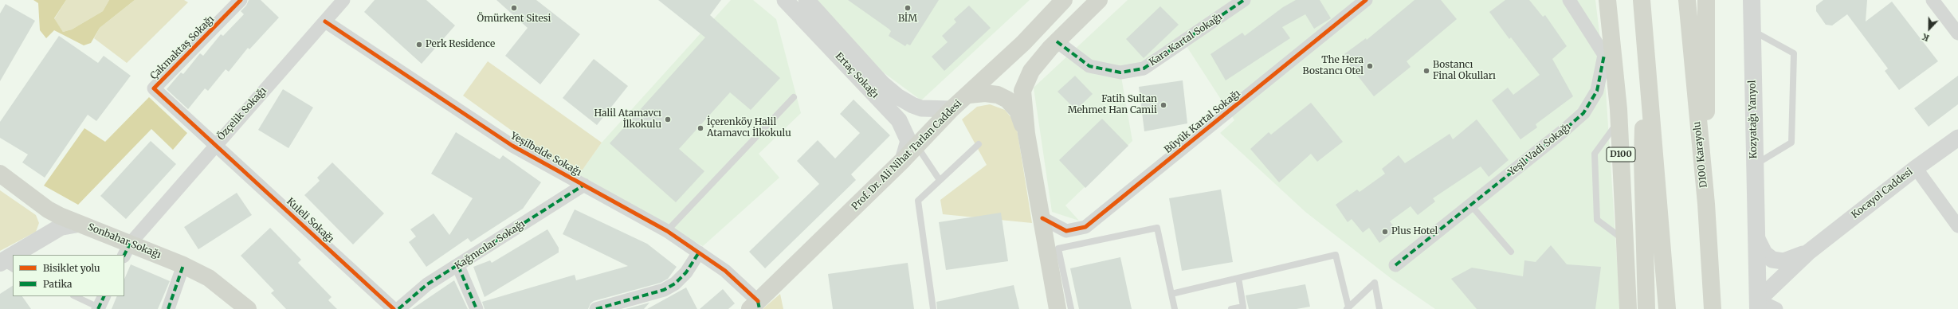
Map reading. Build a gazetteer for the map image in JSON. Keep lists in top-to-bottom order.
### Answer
{
  "streets": {
    "highway": ["D100", "D100 Karayolu"],
    "main road": ["Kozyatağı Yanyol", "Prof. Dr. Ali Nihat Tarlan Caddesi", "Sonbahar Sokağı"],
    "street": [
      "Kara Kartal Sokağı",
      "Çakmaktaş Sokağı",
      "Ertaç Sokağı",
      "Özçelik Sokağı",
      "Büyük Kartal Sokağı",
      "Yeşil Vadi Sokağı",
      "Yeşilbelde Sokağı",
      "Kocayol Caddesi",
      "Kuleli Sokağı",
      "Kağnıcılar Sokağı"
    ]
  },
  "crossings": [
    ["Çakmaktaş Sokağı", "Özçelik Sokağı"],
    ["Çakmaktaş Sokağı", "Kuleli Sokağı"],
    ["Ertaç Sokağı", "Prof. Dr. Ali Nihat Tarlan Caddesi"],
    ["Özçelik Sokağı", "Yeşilbelde Sokağı"],
    ["Özçelik Sokağı", "Kuleli Sokağı"],
    ["Özçelik Sokağı", "Sonbahar Sokağı"],
    ["Kozyatağı Yanyol", "Kocayol Caddesi"],
    ["Yeşil Vadi Sokağı", "D100"],
    ["Yeşilbelde Sokağı", "Prof. Dr. Ali Nihat Tarlan Caddesi"],
    ["Yeşilbelde Sokağı", "Kağnıcılar Sokağı"]
  ],
  "places": [
    "Ömürkent Sitesi",
    "BİM",
    "Perk Residence",
    "The Hera Bostancı Otel",
    "Bostancı Final Okulları",
    "Fatih Sultan Mehmet Han Camii",
    "Halil Atamavcı İlkokulu",
    "İçerenköy Halil Atamavcı İlkokulu",
    "Plus Hotel"
  ],
  "legend": ["Bisiklet yolu", "Patika"],
  "north": "bottom"
}
